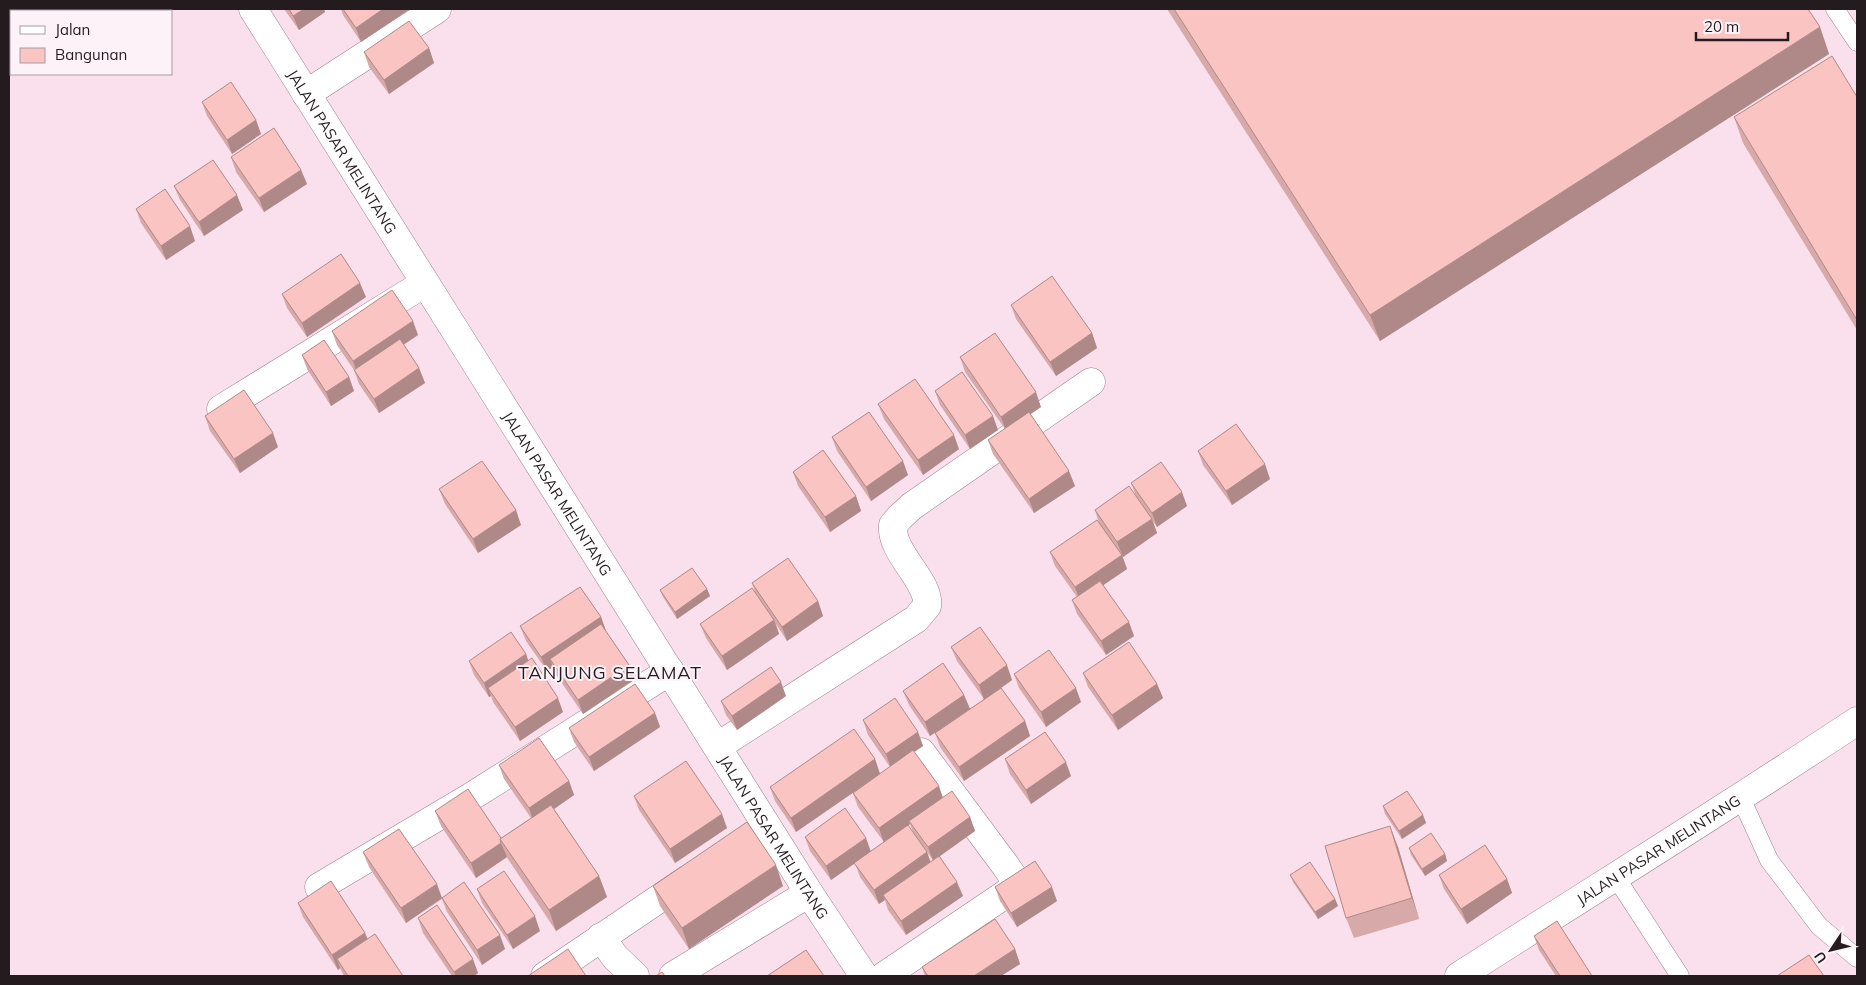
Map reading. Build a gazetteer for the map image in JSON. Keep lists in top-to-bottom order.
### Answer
{
  "streets": {
    "street": ["JALAN PASAR MELINTANG"]
  },
  "districts": ["TANJUNG SELAMAT"],
  "legend": ["Jalan", "Bangunan"],
  "scale_bar": "20 m",
  "north": "bottom left"
}
